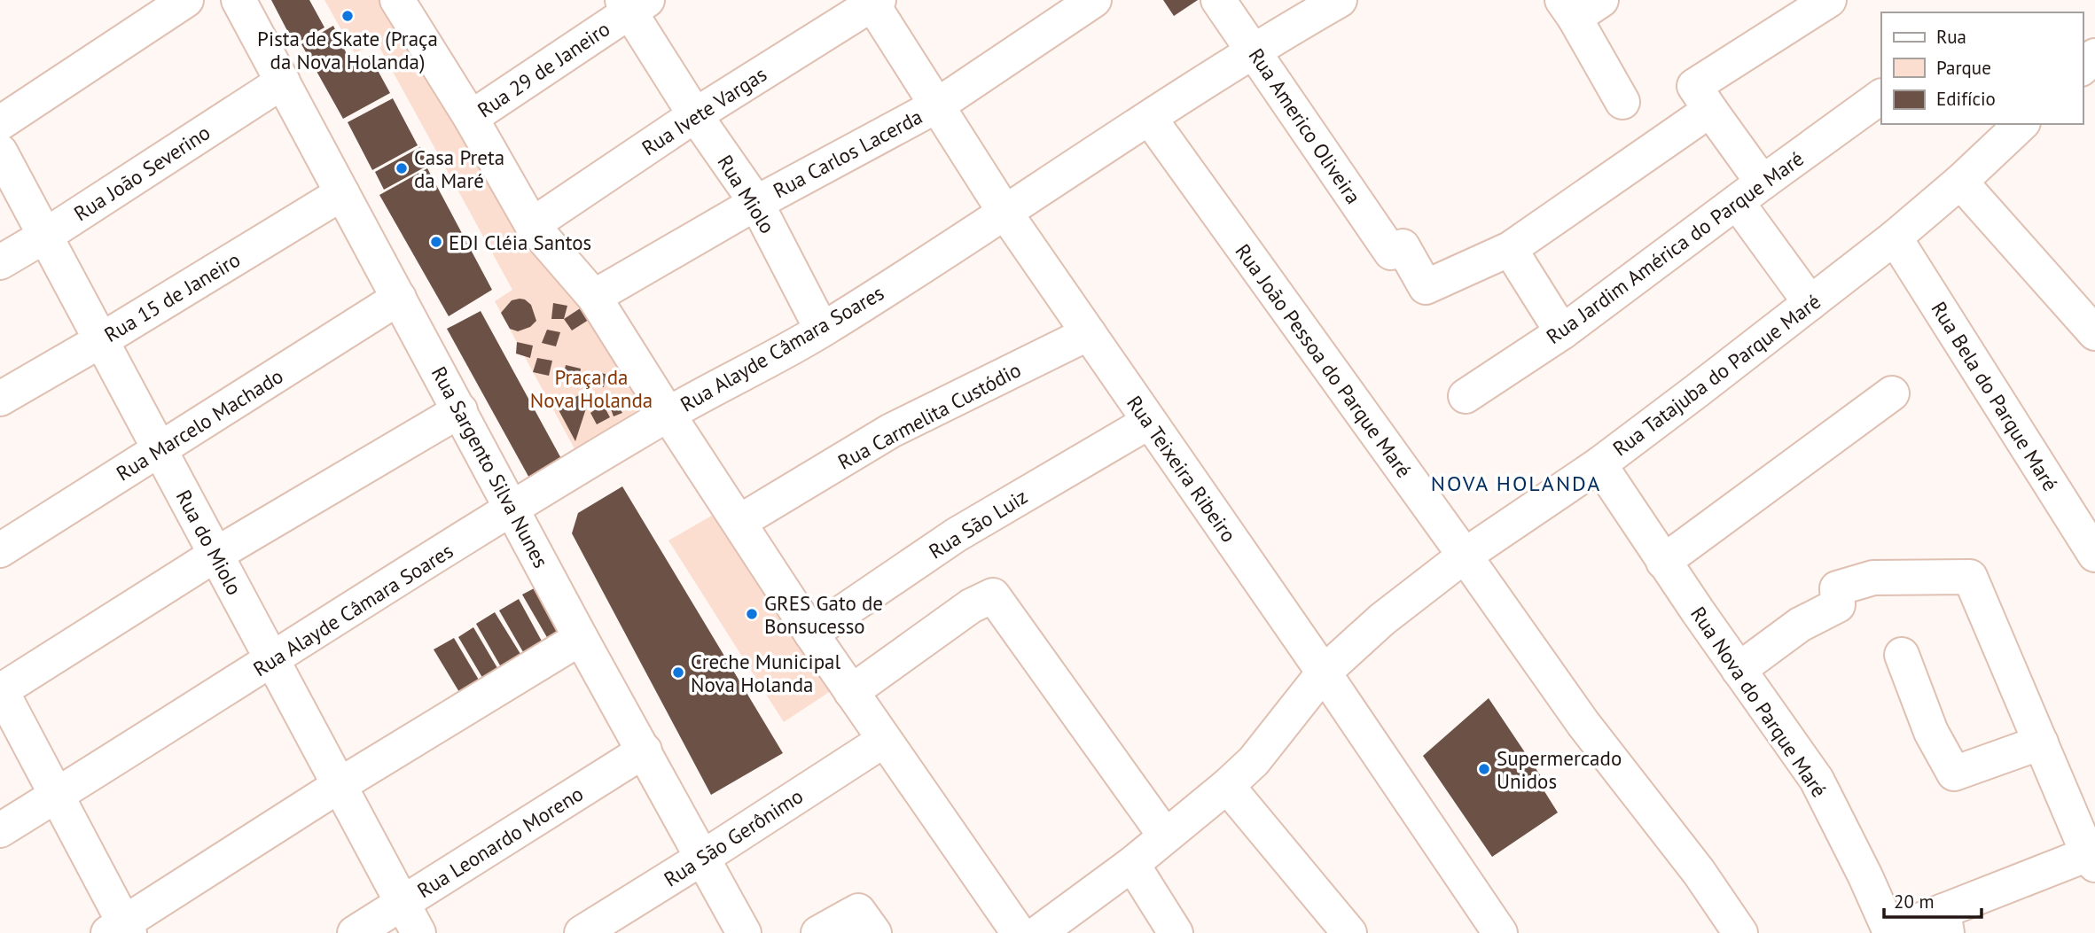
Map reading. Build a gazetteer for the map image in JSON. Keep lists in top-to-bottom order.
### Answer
{
  "streets": {
    "street": [
      "Rua 29 de Janeiro",
      "Rua Ivete Vargas",
      "Rua Americo Oliveira",
      "Rua Carlos Lacerda",
      "Rua João Severino",
      "Rua Miolo",
      "Rua Jardim América do Parque Maré",
      "Rua 15 de Janeiro",
      "Rua Alayde Câmara Soares",
      "Rua João Pessoa do Parque Maré",
      "Rua Tatajuba do Parque Maré",
      "Rua Bela do Parque Maré",
      "Rua Carmelita Custódio",
      "Rua Marcelo Machado",
      "Rua Sargento Silva Nunes",
      "Rua Teixeira Ribeiro",
      "Rua São Luiz",
      "Rua do Miolo",
      "Rua Nova do Parque Maré",
      "Rua São Gerônimo",
      "Rua Leonardo Moreno"
    ]
  },
  "crossings": [
    ["Rua 29 de Janeiro", "Rua Miolo"],
    ["Rua Ivete Vargas", "Rua Miolo"],
    ["Rua Ivete Vargas", "Rua Teixeira Ribeiro"],
    ["Rua Americo Oliveira", "Rua Alayde Câmara Soares"],
    ["Rua Carlos Lacerda", "Rua Miolo"],
    ["Rua Carlos Lacerda", "Rua Teixeira Ribeiro"],
    ["Rua João Severino", "Rua Sargento Silva Nunes"],
    ["Rua João Severino", "Rua do Miolo"],
    ["Rua Miolo", "Rua Alayde Câmara Soares"],
    ["Rua 15 de Janeiro", "Rua Sargento Silva Nunes"],
    ["Rua 15 de Janeiro", "Rua do Miolo"],
    ["Rua Alayde Câmara Soares", "Rua João Pessoa do Parque Maré"],
    ["Rua Alayde Câmara Soares", "Rua Sargento Silva Nunes"],
    ["Rua Alayde Câmara Soares", "Rua Teixeira Ribeiro"],
    ["Rua Alayde Câmara Soares", "Rua do Miolo"],
    ["Rua João Pessoa do Parque Maré", "Rua Tatajuba do Parque Maré"],
    ["Rua Tatajuba do Parque Maré", "Rua Bela do Parque Maré"],
    ["Rua Tatajuba do Parque Maré", "Rua Teixeira Ribeiro"],
    ["Rua Tatajuba do Parque Maré", "Rua Nova do Parque Maré"],
    ["Rua Carmelita Custódio", "Rua Teixeira Ribeiro"],
    ["Rua Marcelo Machado", "Rua Sargento Silva Nunes"],
    ["Rua Marcelo Machado", "Rua do Miolo"],
    ["Rua Sargento Silva Nunes", "Rua São Gerônimo"],
    ["Rua Sargento Silva Nunes", "Rua Leonardo Moreno"],
    ["Rua Teixeira Ribeiro", "Rua São Luiz"],
    ["Rua do Miolo", "Rua Leonardo Moreno"]
  ],
  "districts": ["NOVA HOLANDA"],
  "parks": ["Praça da Nova Holanda"],
  "places": [
    "Pista de Skate (Praça da Nova Holanda)",
    "Casa Preta da Maré",
    "EDI Cléia Santos",
    "GRES Gato de Bonsucesso",
    "Creche Municipal Nova Holanda",
    "Supermercado Unidos"
  ],
  "legend": ["Rua", "Parque", "Edifício"],
  "scale_bar": "20 m"
}
